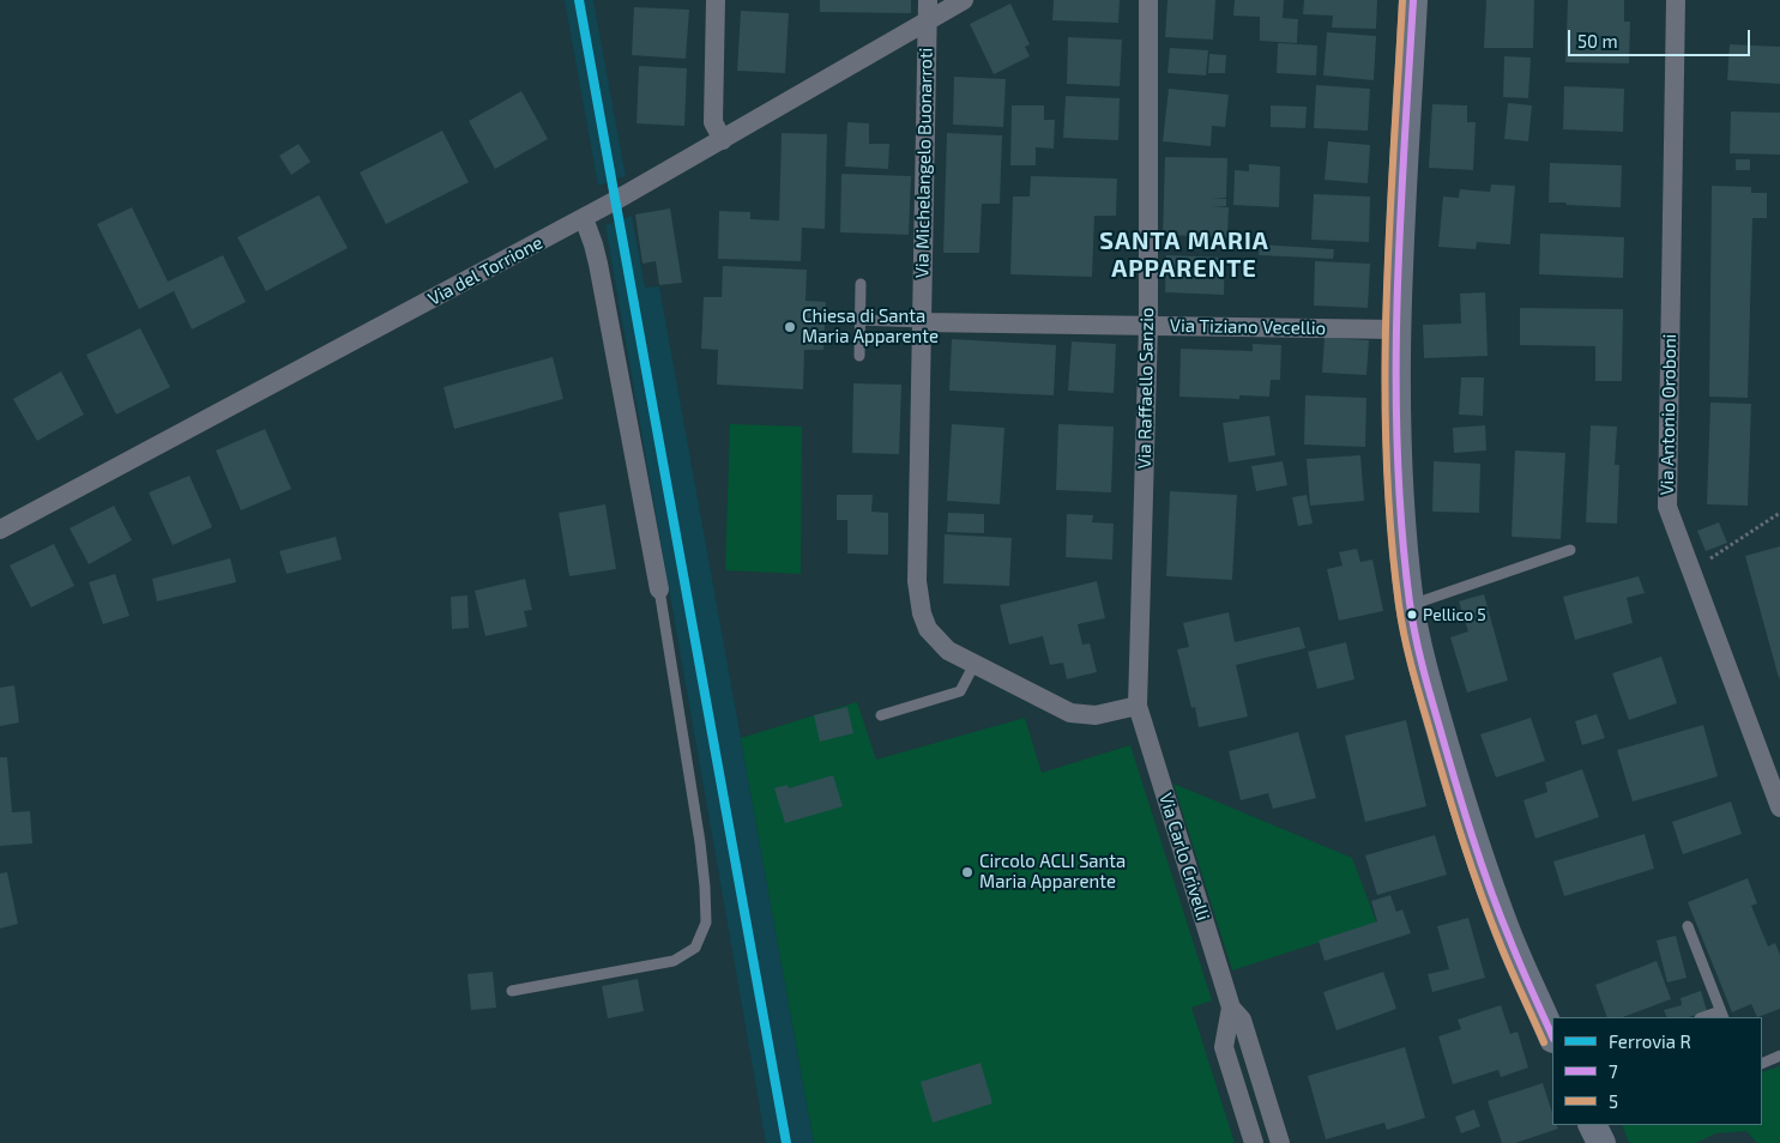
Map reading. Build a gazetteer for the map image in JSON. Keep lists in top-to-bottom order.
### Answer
{
  "streets": {
    "street": [
      "Via Michelangelo Buonarroti",
      "Via del Torrione",
      "Via Tiziano Vecellio",
      "Via Raffaello Sanzio",
      "Via Antonio Oroboni",
      "Via Carlo Crivelli"
    ]
  },
  "crossings": [
    ["Via Michelangelo Buonarroti", "Via del Torrione"],
    ["Via Michelangelo Buonarroti", "Via Tiziano Vecellio"],
    ["Via Michelangelo Buonarroti", "Via Raffaello Sanzio"],
    ["Via Michelangelo Buonarroti", "Via Carlo Crivelli"],
    ["Via Tiziano Vecellio", "Via Raffaello Sanzio"],
    ["Via Raffaello Sanzio", "Via Carlo Crivelli"]
  ],
  "districts": ["SANTA MARIA APPARENTE"],
  "places": ["Chiesa di Santa Maria Apparente", "Pellico 5", "Circolo ACLI Santa Maria Apparente"],
  "lines": ["rail line R", "transit line 7", "transit line 5"],
  "legend": ["Ferrovia R", "7", "5"],
  "scale_bar": "50 m"
}
